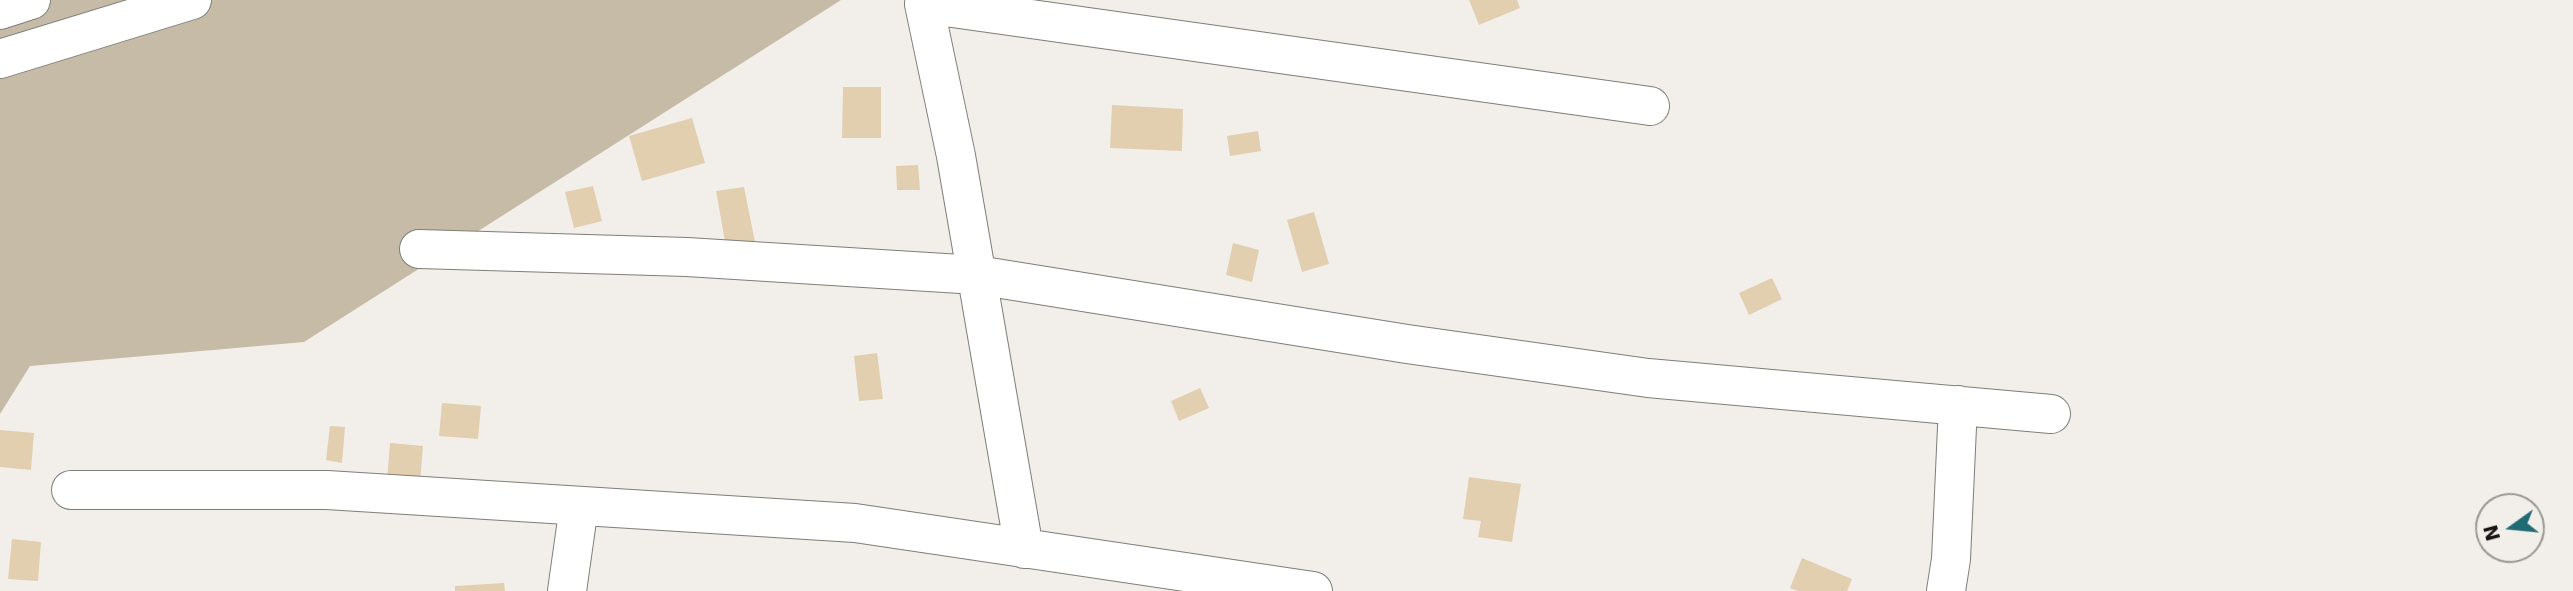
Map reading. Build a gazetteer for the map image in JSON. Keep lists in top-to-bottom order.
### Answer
{
  "north": "left"
}
